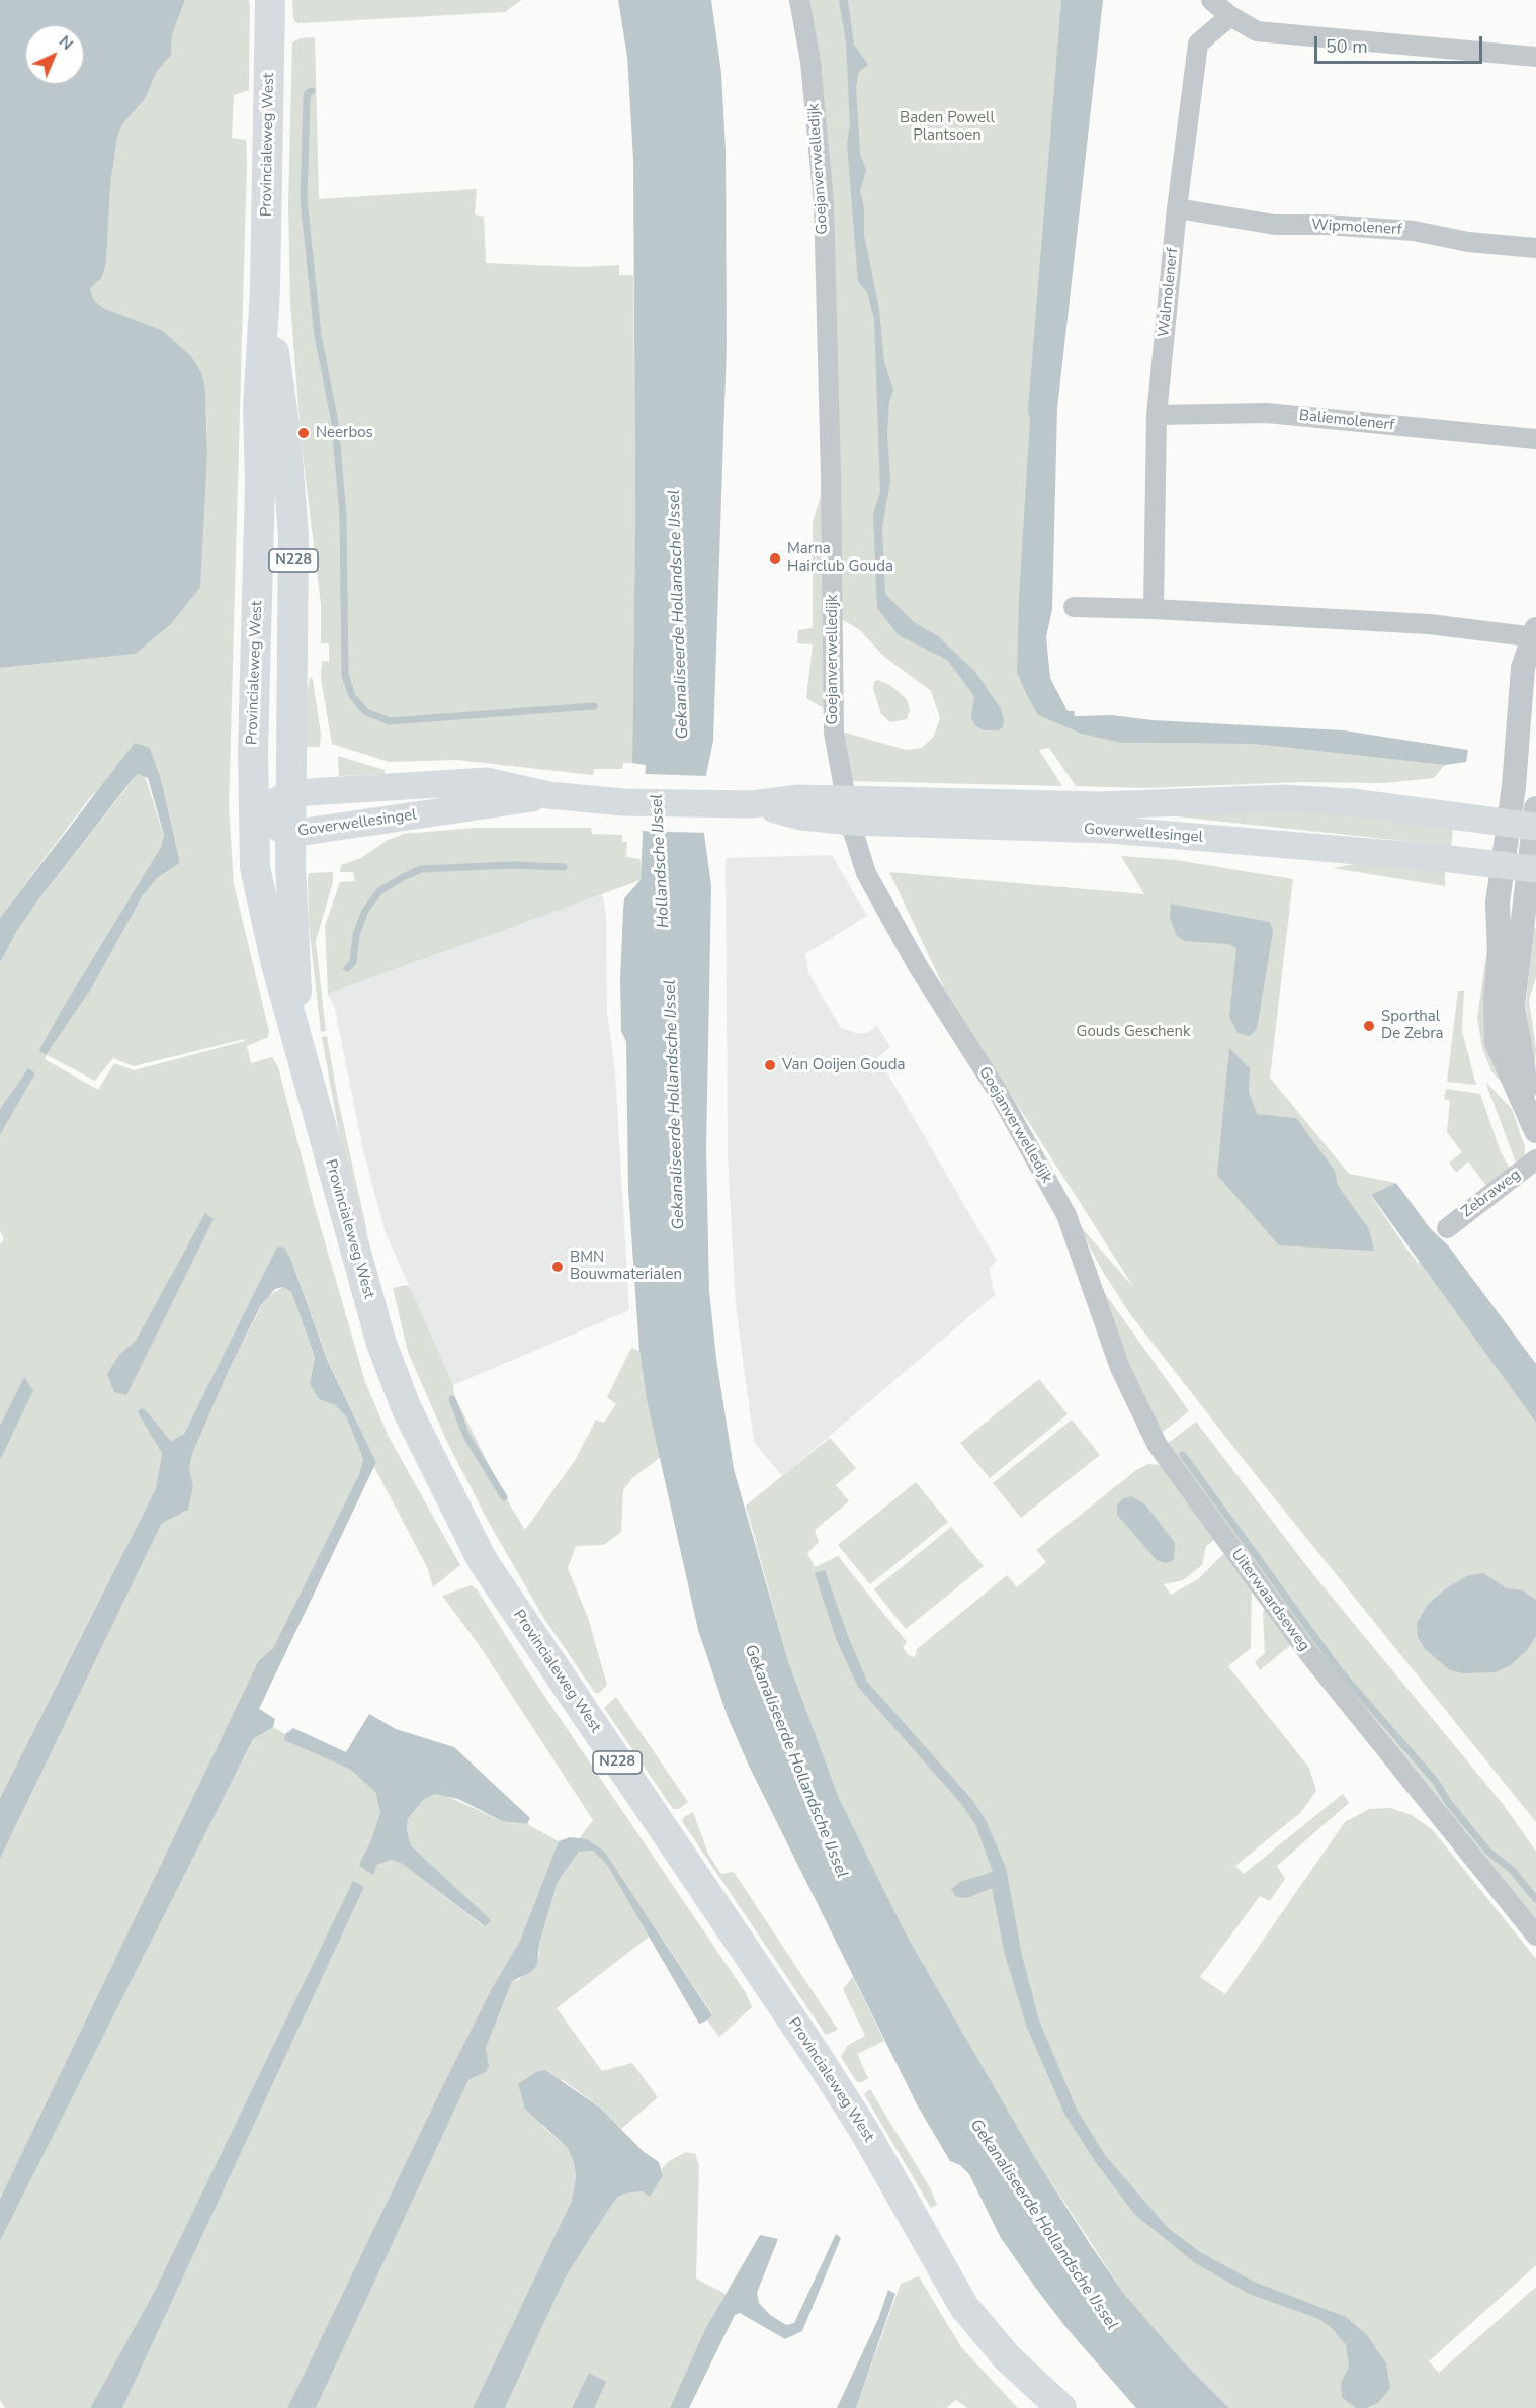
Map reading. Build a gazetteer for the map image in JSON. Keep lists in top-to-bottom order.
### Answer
{
  "streets": {
    "main road": ["Provincialeweg West", "N228", "Goverwellesingel"],
    "street": [
      "Goejanverwelledijk",
      "Wipmolenerf",
      "Walmolenerf",
      "Baliemolenerf",
      "Zebraweg",
      "Uiterwaardseweg"
    ]
  },
  "crossings": [
    ["Provincialeweg West", "Goverwellesingel"],
    ["Goejanverwelledijk", "Goverwellesingel"],
    ["Goejanverwelledijk", "Uiterwaardseweg"],
    ["Wipmolenerf", "Walmolenerf"],
    ["Walmolenerf", "Baliemolenerf"]
  ],
  "water": ["Gekanaliseerde Hollandsche IJssel", "Hollandsche IJssel"],
  "parks": ["Baden Powell Plantsoen", "Gouds Geschenk"],
  "places": [
    "Neerbos",
    "Marna Hairclub Gouda",
    "Sporthal De Zebra",
    "Van Ooijen Gouda",
    "BMN Bouwmaterialen"
  ],
  "scale_bar": "50 m",
  "north": "top right"
}
